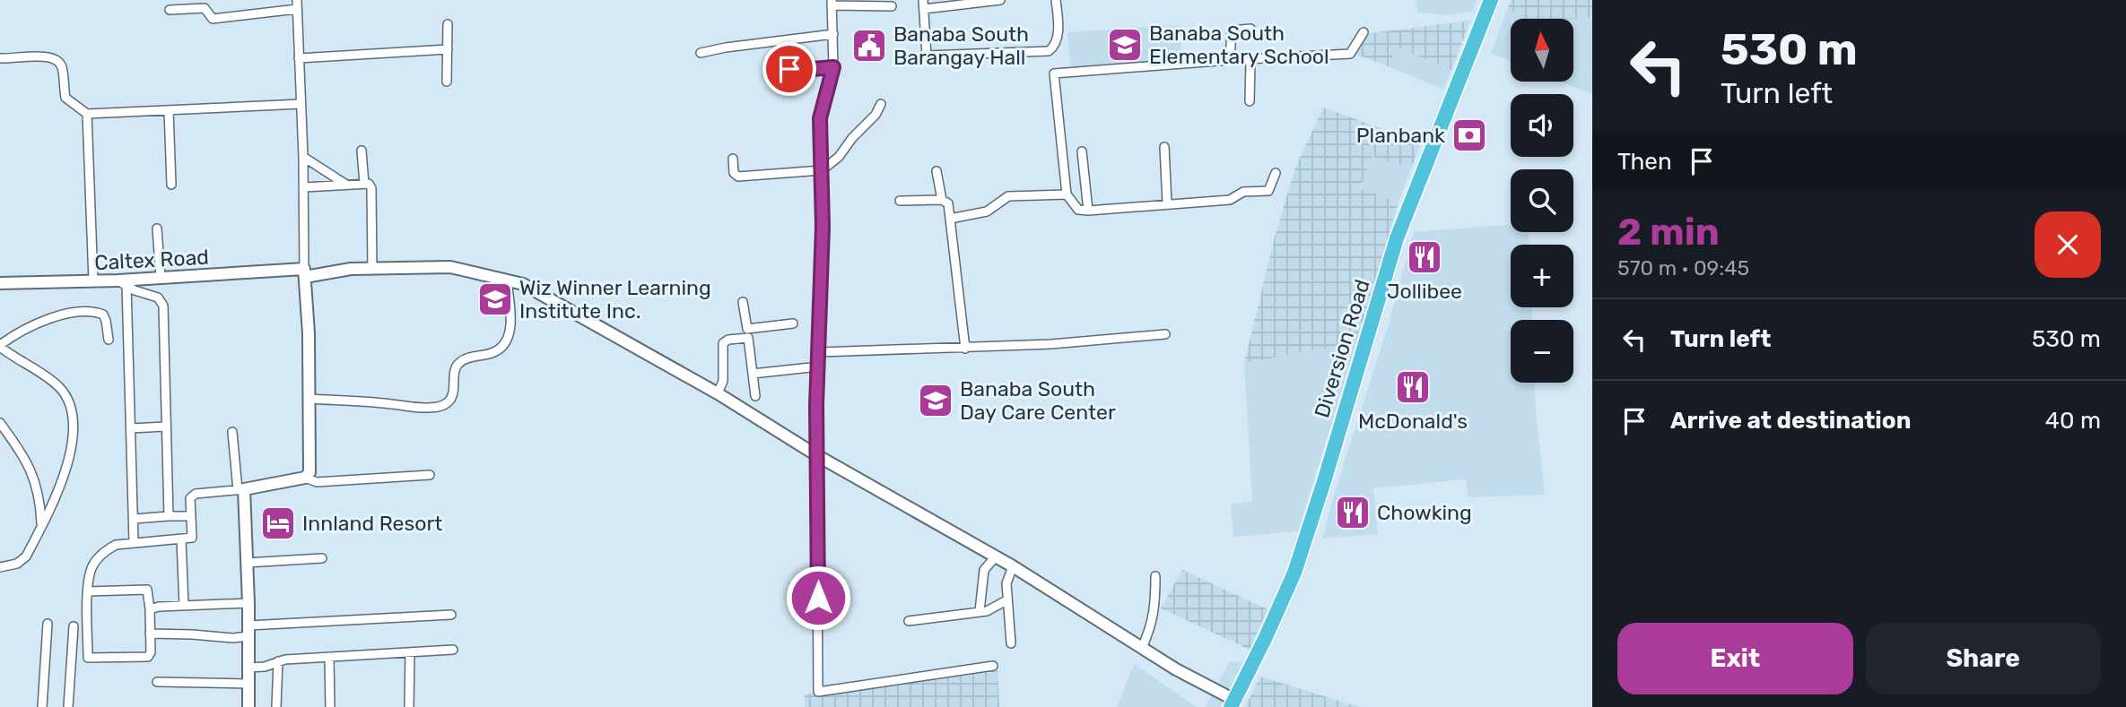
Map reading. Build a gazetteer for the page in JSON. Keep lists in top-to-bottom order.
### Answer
{
  "streets": {
    "highway": ["Diversion Road"],
    "street": ["Caltex Road"]
  },
  "crossings": [
    ["Caltex Road", "Diversion Road"]
  ],
  "places": {
    "school or university": ["Banaba South Elementary School", "Wiz Winner Learning Institute Inc.", "Banaba South Day Care Center"],
    "public building": ["Banaba South Barangay Hall"],
    "bank": ["Planbank"],
    "restaurant": ["Jollibee", "McDonald's", "Chowking"],
    "hotel": ["Innland Resort"]
  },
  "north": "top",
  "page": {
    "turn": ["530 m", "Turn left"],
    "map_buttons": ["+", "−"],
    "then": "Then",
    "heading": ["2 min", "570 m · 09:45"],
    "list": [
      {
        "name": "Turn left",
        "value": "530 m"
      },
      {
        "name": "Arrive at destination",
        "value": "40 m"
      }
    ],
    "buttons": ["Exit", "Share"]
  }
}
